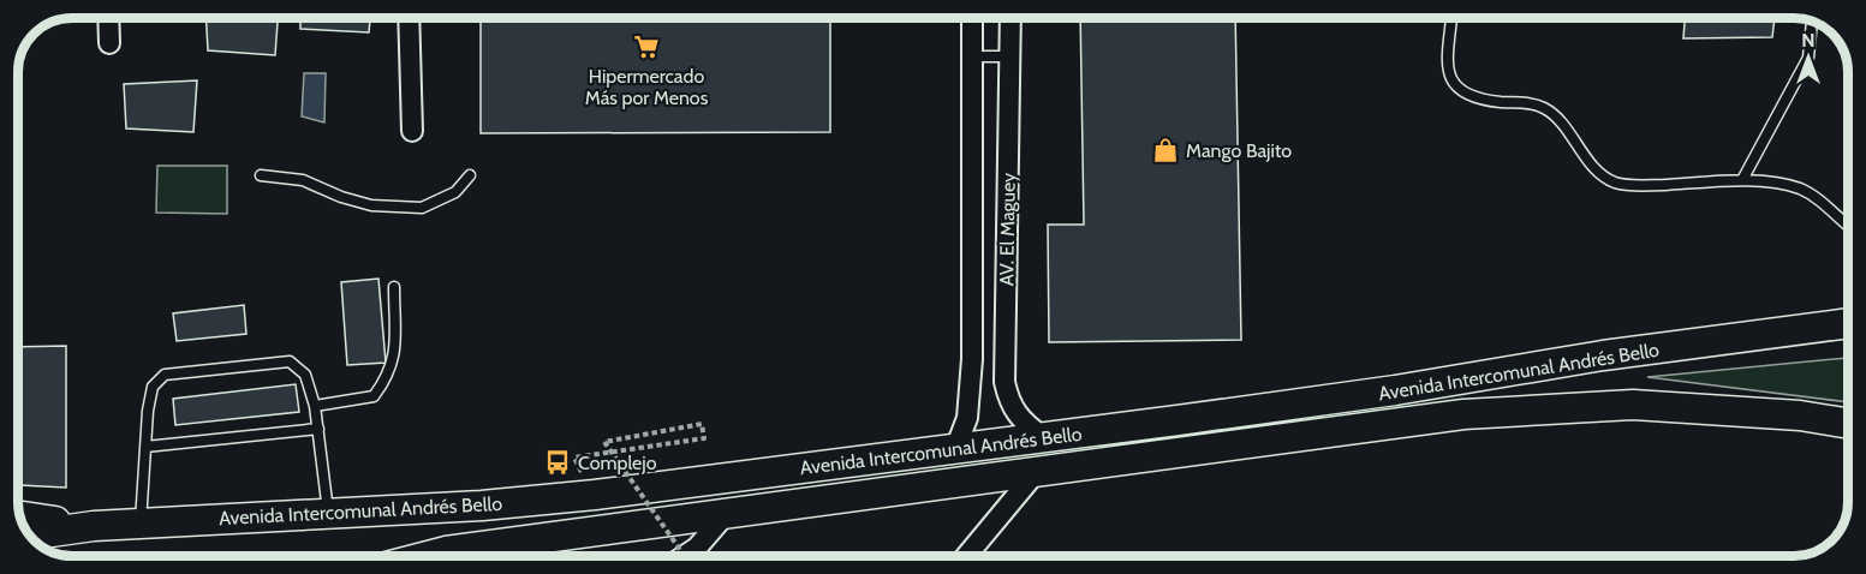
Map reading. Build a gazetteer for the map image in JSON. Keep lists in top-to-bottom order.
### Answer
{
  "streets": {
    "main road": ["Avenida Intercomunal Andrés Bello"],
    "street": ["AV. El Maguey"]
  },
  "crossings": [
    ["AV. El Maguey", "Avenida Intercomunal Andrés Bello"]
  ],
  "places": {
    "supermarket": ["Hipermercado Más por Menos"],
    "shop": ["Mango Bajito"],
    "bus stop": ["Complejo"]
  },
  "north": "top"
}
